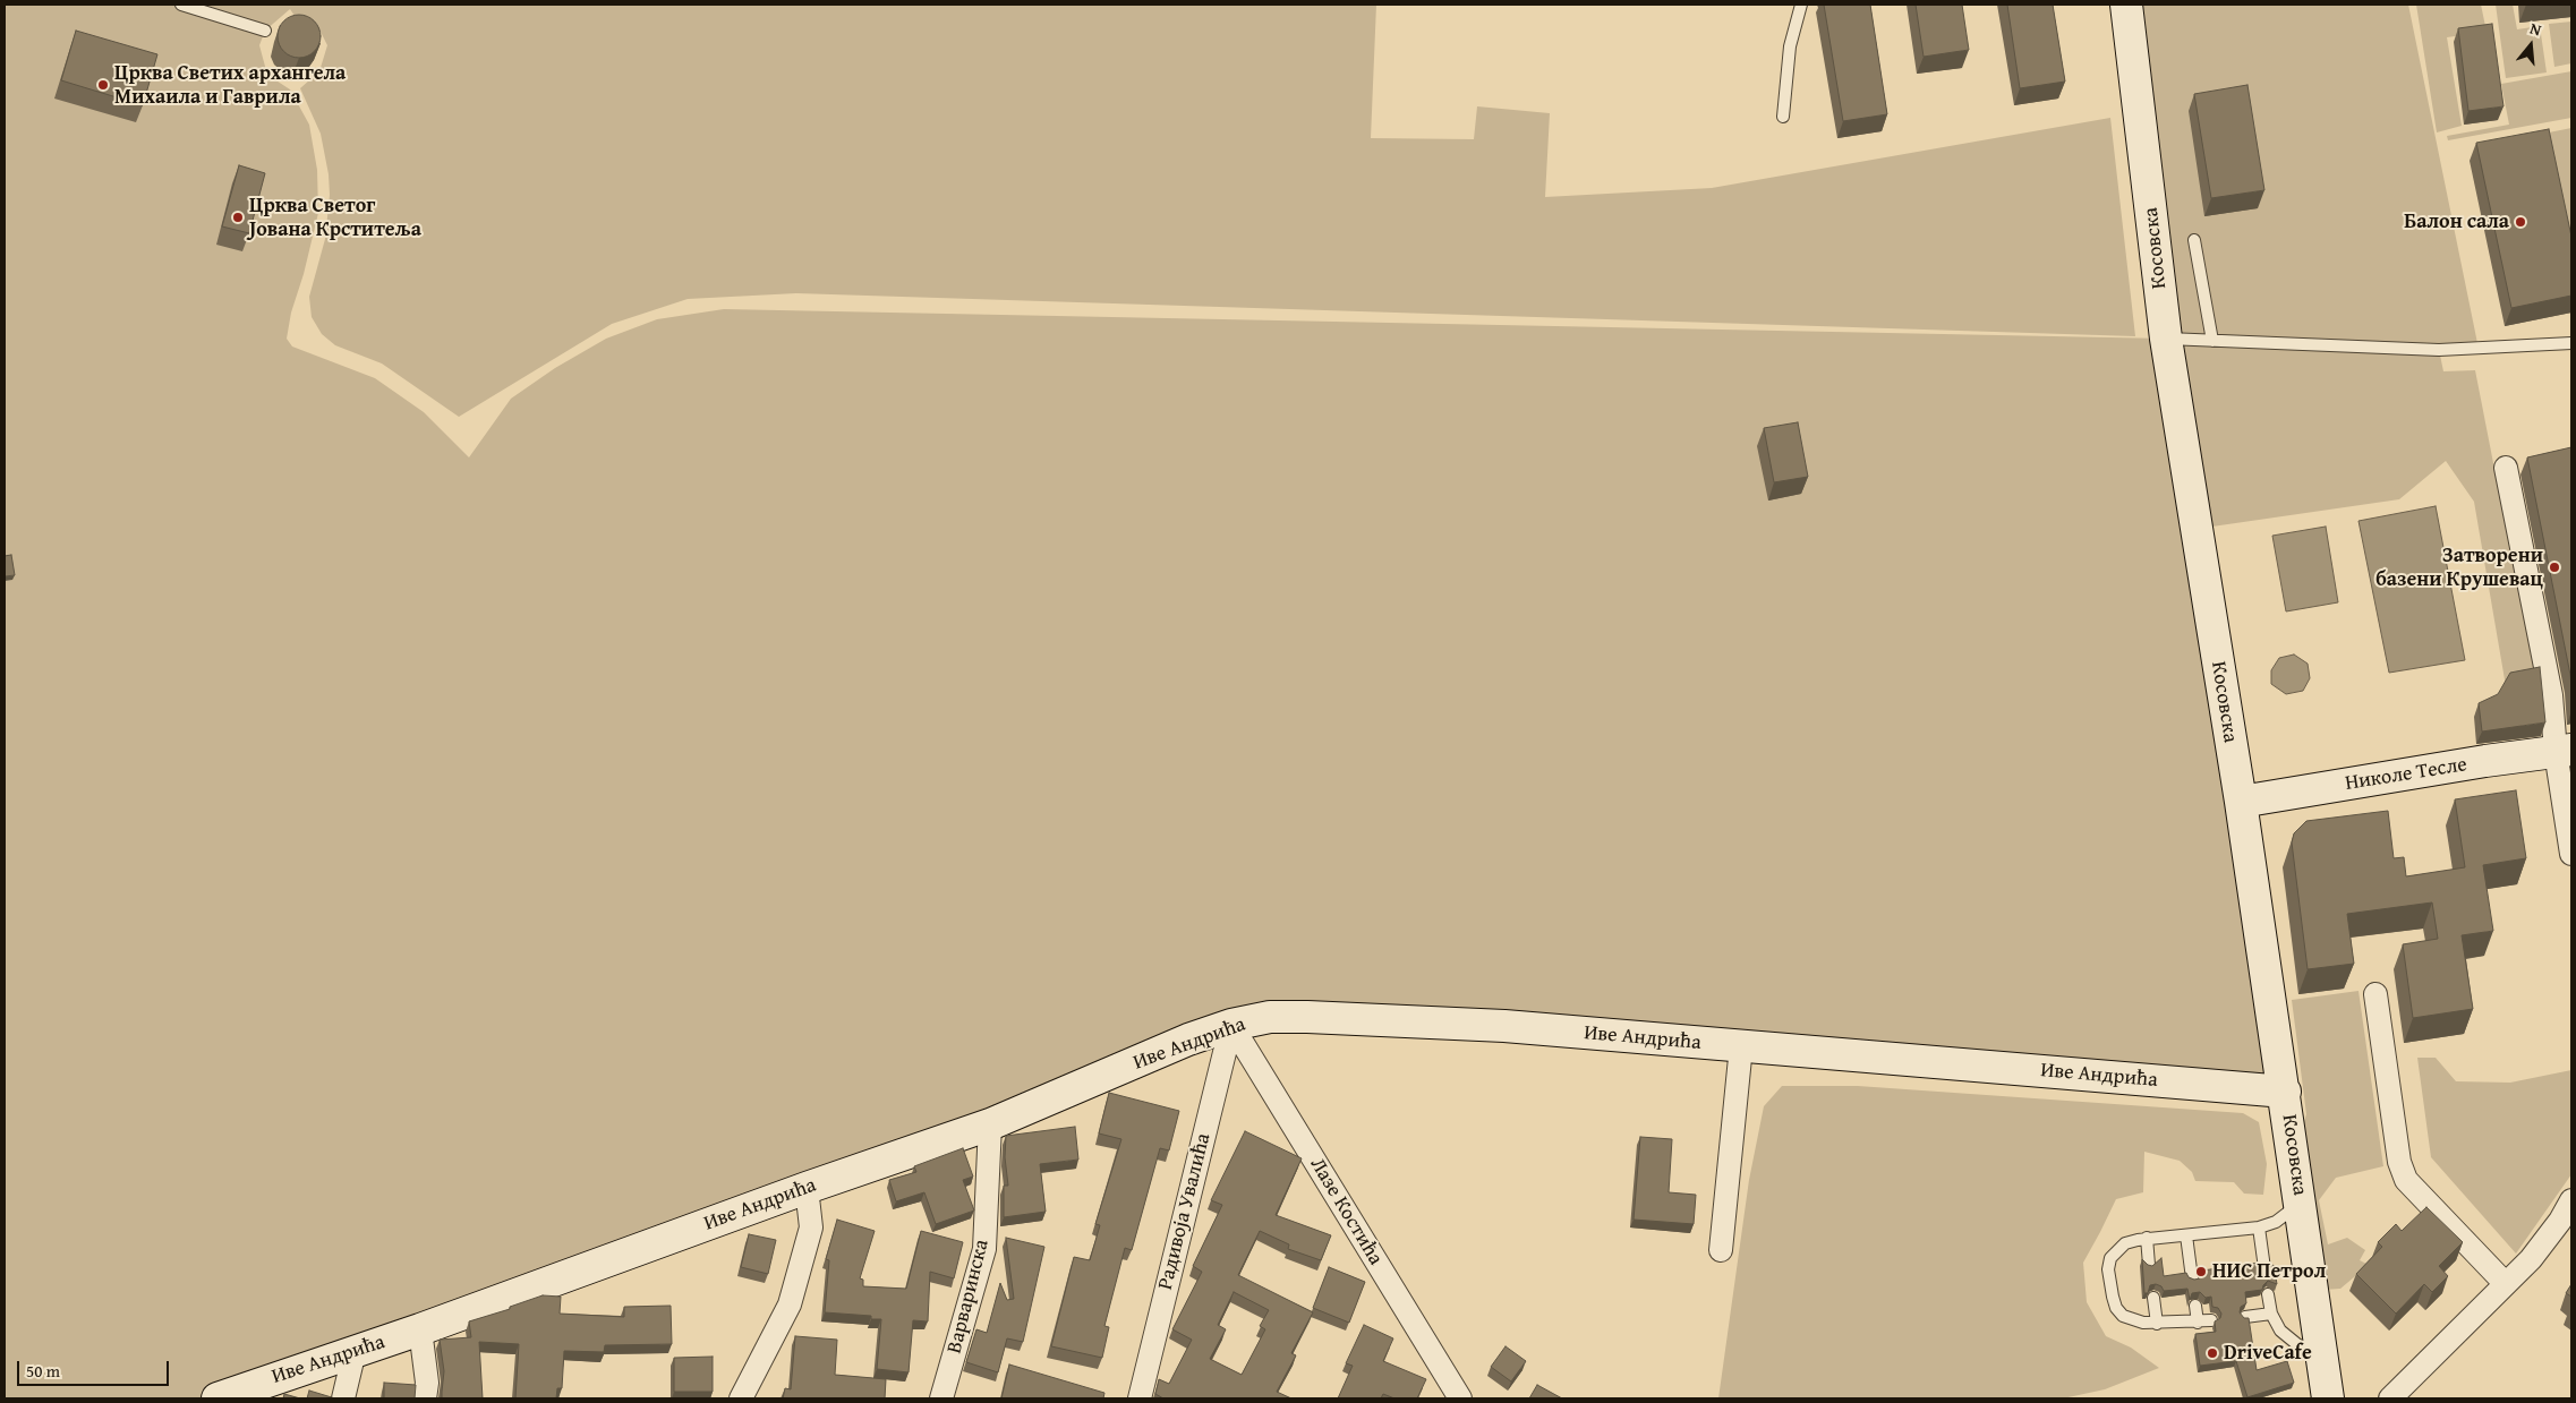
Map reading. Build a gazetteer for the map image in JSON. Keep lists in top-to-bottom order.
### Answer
{
  "streets": {
    "street": [
      "Косовска",
      "Николе Тесле",
      "Иве Андрића",
      "Радивоја Увалића",
      "Лазе Костића",
      "Варваринска"
    ]
  },
  "crossings": [
    ["Косовска", "Николе Тесле"],
    ["Косовска", "Иве Андрића"],
    ["Иве Андрића", "Радивоја Увалића"],
    ["Иве Андрића", "Лазе Костића"],
    ["Иве Андрића", "Варваринска"],
    ["Радивоја Увалића", "Лазе Костића"]
  ],
  "places": [
    "Црква Светих архангела Михаила и Гаврила",
    "Црква Светог Јована Крститеља",
    "Балон сала",
    "Затворени базени Крушевац",
    "НИС Петрол",
    "DriveCafe"
  ],
  "scale_bar": "50 m",
  "north": "top"
}
